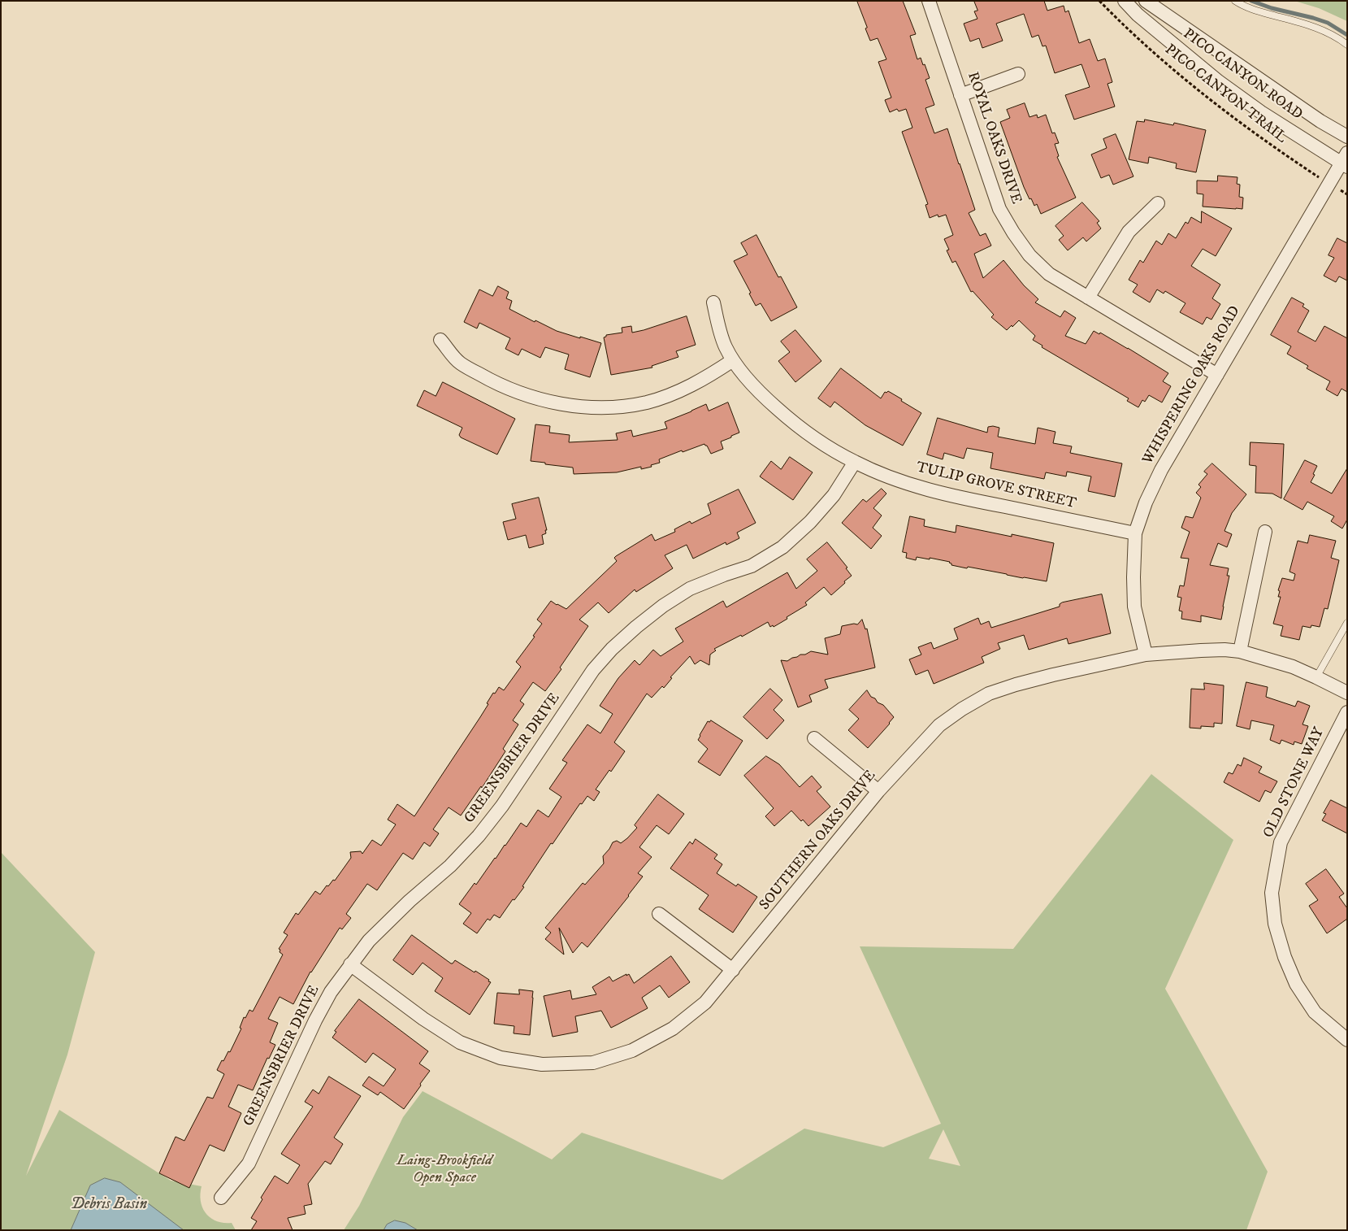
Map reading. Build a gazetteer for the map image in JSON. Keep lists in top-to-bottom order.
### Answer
{
  "streets": {
    "street": [
      "PICO CANYON ROAD",
      "ROYAL OAKS DRIVE",
      "WHISPERING OAKS ROAD",
      "TULIP GROVE STREET",
      "GREENSBRIER DRIVE",
      "OLD STONE WAY",
      "SOUTHERN OAKS DRIVE"
    ],
    "path": ["PICO CANYON TRAIL"]
  },
  "crossings": [
    ["PICO CANYON ROAD", "WHISPERING OAKS ROAD"],
    ["PICO CANYON TRAIL", "WHISPERING OAKS ROAD"],
    ["ROYAL OAKS DRIVE", "WHISPERING OAKS ROAD"],
    ["WHISPERING OAKS ROAD", "TULIP GROVE STREET"],
    ["WHISPERING OAKS ROAD", "SOUTHERN OAKS DRIVE"],
    ["TULIP GROVE STREET", "GREENSBRIER DRIVE"],
    ["GREENSBRIER DRIVE", "SOUTHERN OAKS DRIVE"]
  ],
  "water": ["Debris Basin"],
  "parks": ["Laing-Brookfield Open Space"]
}
